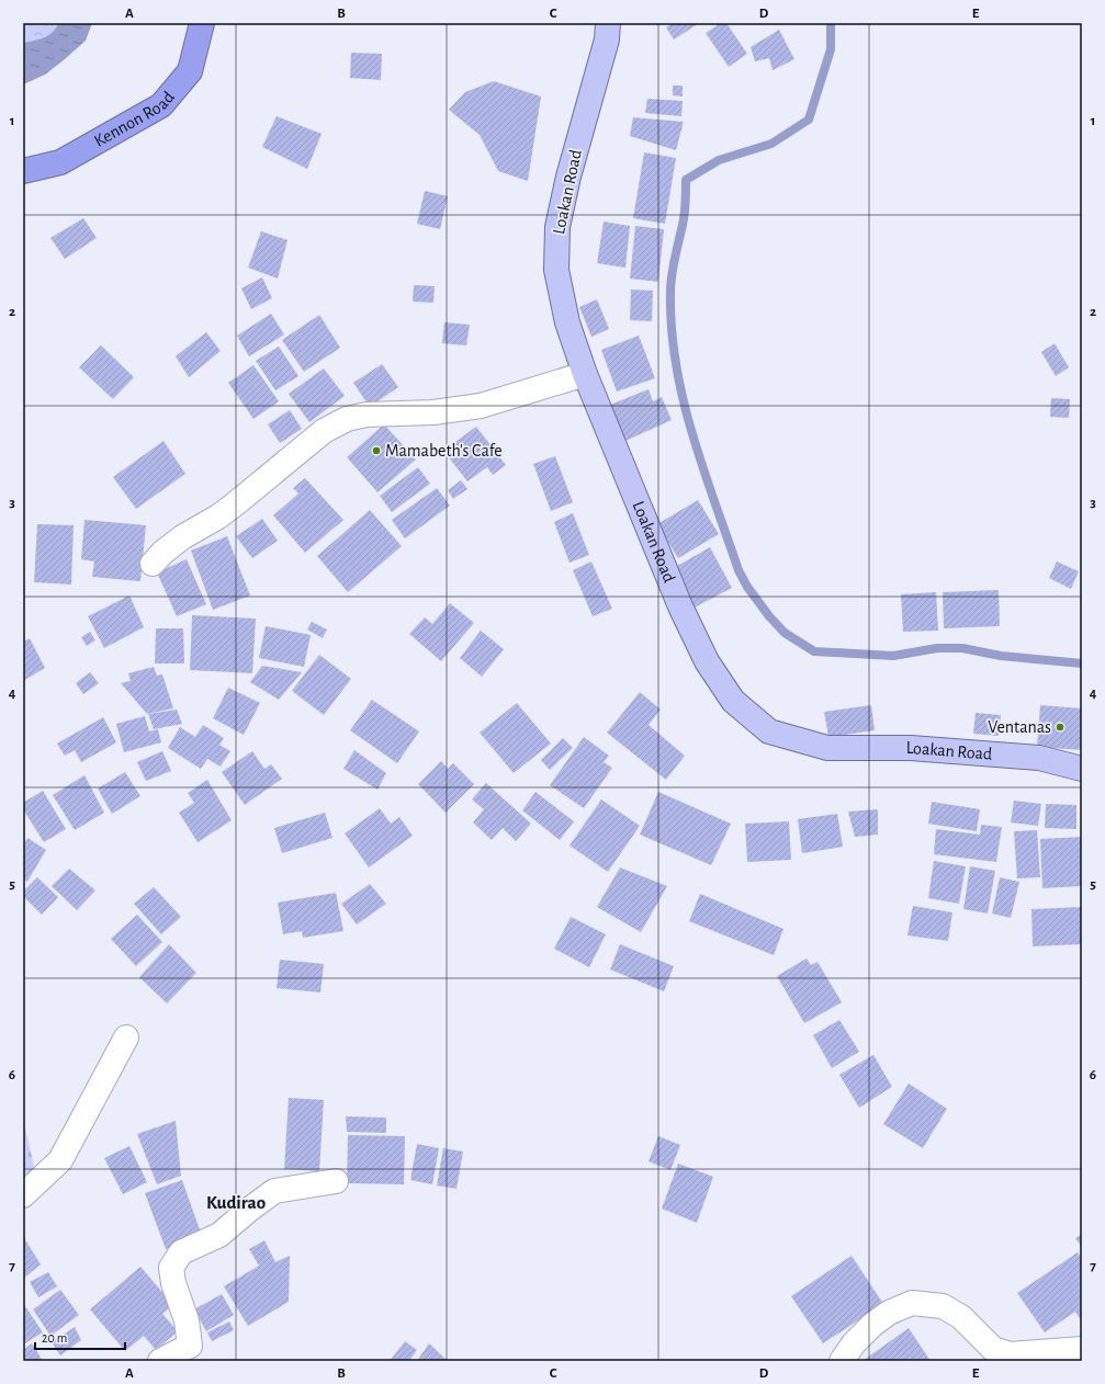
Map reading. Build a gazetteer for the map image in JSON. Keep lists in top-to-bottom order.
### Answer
{
  "streets": {
    "highway": ["Kennon Road"],
    "main road": ["Loakan Road"]
  },
  "districts": ["Kudirao"],
  "places": ["Mamabeth's Cafe", "Ventanas"],
  "scale_bar": "20 m",
  "grid": {
    "columns": [
      "A",
      "B",
      "C",
      "D",
      "E"
    ],
    "rows": [
      "1",
      "2",
      "3",
      "4",
      "5",
      "6",
      "7"
    ]
  }
}
